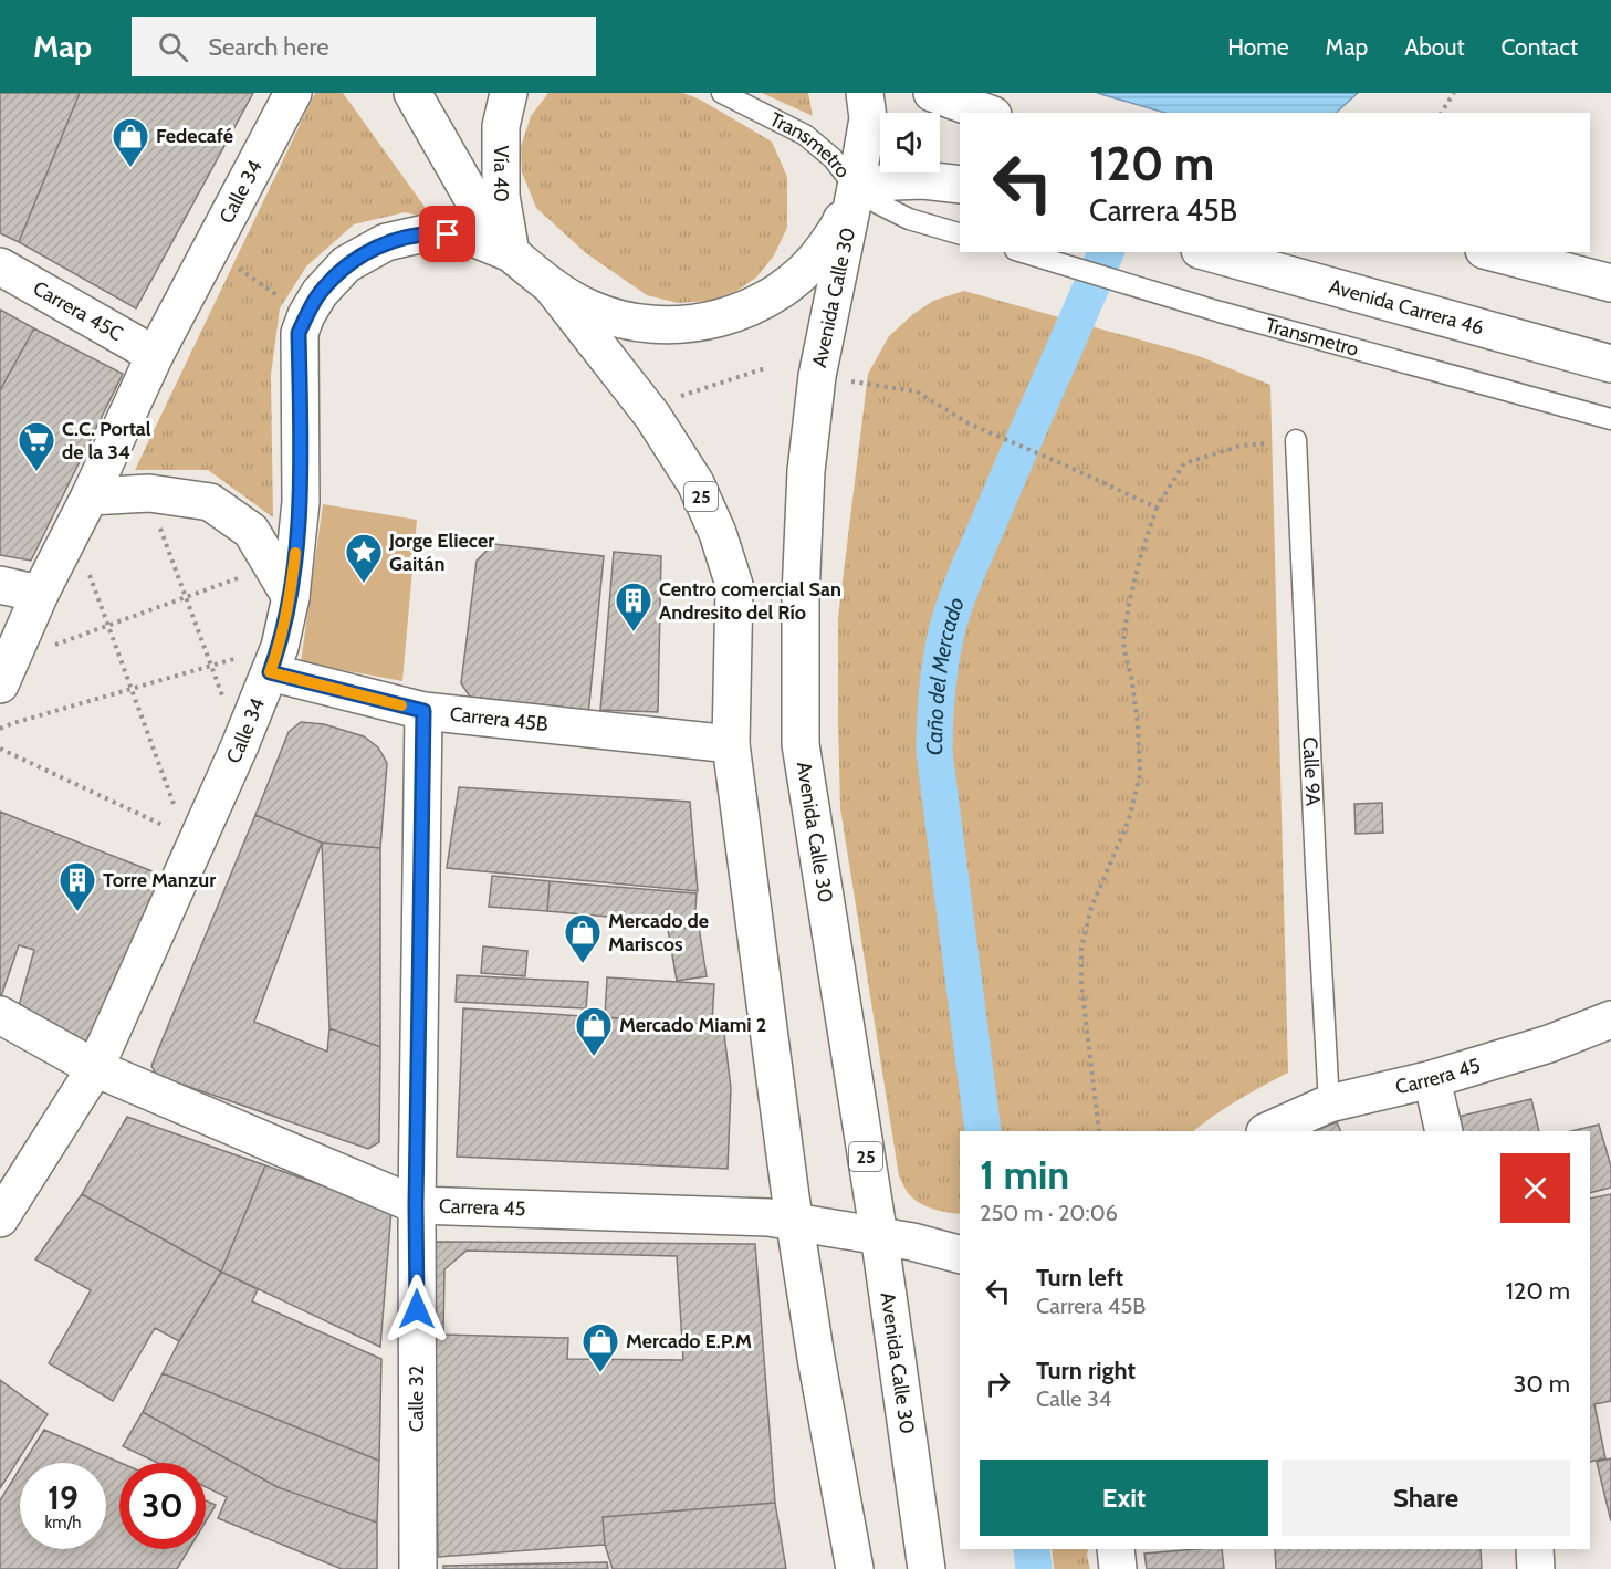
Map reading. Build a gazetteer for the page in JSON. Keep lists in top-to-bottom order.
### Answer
{
  "streets": {
    "main road": [
      "Vía 40",
      "Calle 34",
      "Avenida Calle 30",
      "Avenida Carrera 46",
      "Carrera 45C",
      "25",
      "Carrera 45B",
      "Carrera 45",
      "Calle 32"
    ],
    "lane": ["Transmetro", "Calle 9A"]
  },
  "crossings": [
    ["Transmetro", "Avenida Calle 30"],
    ["Vía 40", "Calle 34"],
    ["Vía 40", "25"],
    ["Calle 34", "Carrera 45C"],
    ["Calle 34", "25"],
    ["Calle 34", "Carrera 45B"],
    ["Calle 34", "Carrera 45"],
    ["Avenida Calle 30", "Carrera 45"],
    ["25", "Carrera 45B"],
    ["25", "Carrera 45"],
    ["Carrera 45B", "Calle 32"],
    ["Calle 9A", "Carrera 45"],
    ["Carrera 45", "Calle 32"]
  ],
  "water": ["Caño del Mercado"],
  "places": {
    "shop": [
      "Fedecafé",
      "Mercado de Mariscos",
      "Mercado Miami 2",
      "Mercado E.P.M"
    ],
    "supermarket": ["C.C. Portal de la 34"],
    "place": ["Jorge Eliecer Gaitán"],
    "building": ["Centro comercial San Andresito del Río", "Torre Manzur"]
  },
  "page": {
    "header": "Map",
    "search": "Search here",
    "nav": [
      "Home",
      "Map",
      "About",
      "Contact"
    ],
    "turn": ["120 m", "Carrera 45B"],
    "heading": ["1 min", "250 m · 20:06"],
    "list": [
      {
        "name": "Turn left",
        "note": "Carrera 45B",
        "value": "120 m"
      },
      {
        "name": "Turn right",
        "note": "Calle 34",
        "value": "30 m"
      }
    ],
    "buttons": ["Exit", "Share"],
    "speed": "19 km/h",
    "limit": "30"
  }
}
